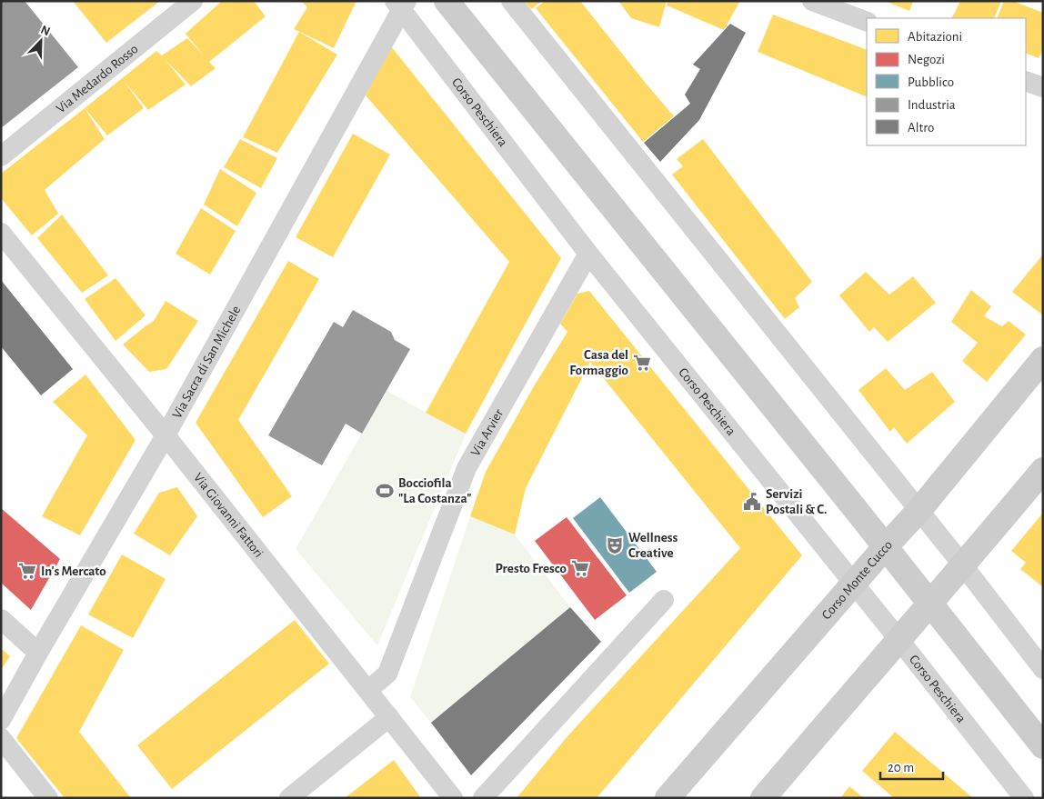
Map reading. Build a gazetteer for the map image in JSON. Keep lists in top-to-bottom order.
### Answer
{
  "streets": {
    "street": [
      "Via Medardo Rosso",
      "Corso Peschiera",
      "Via Sacra di San Michele",
      "Via Arvier",
      "Via Giovanni Fattori",
      "Corso Monte Cucco"
    ]
  },
  "crossings": [
    ["Corso Peschiera", "Via Sacra di San Michele"],
    ["Corso Peschiera", "Via Arvier"],
    ["Corso Peschiera", "Corso Monte Cucco"],
    ["Via Sacra di San Michele", "Via Giovanni Fattori"],
    ["Via Arvier", "Via Giovanni Fattori"]
  ],
  "places": {
    "supermarket": ["Casa del Formaggio", "Presto Fresco", "In's Mercato"],
    "sports": ["Bocciofila \"La Costanza\""],
    "public building": ["Servizi Postali & C."],
    "theatre": ["Wellness Creative"]
  },
  "legend": [
    "Abitazioni",
    "Negozi",
    "Pubblico",
    "Industria",
    "Altro"
  ],
  "scale_bar": "20 m",
  "north": "top right"
}
